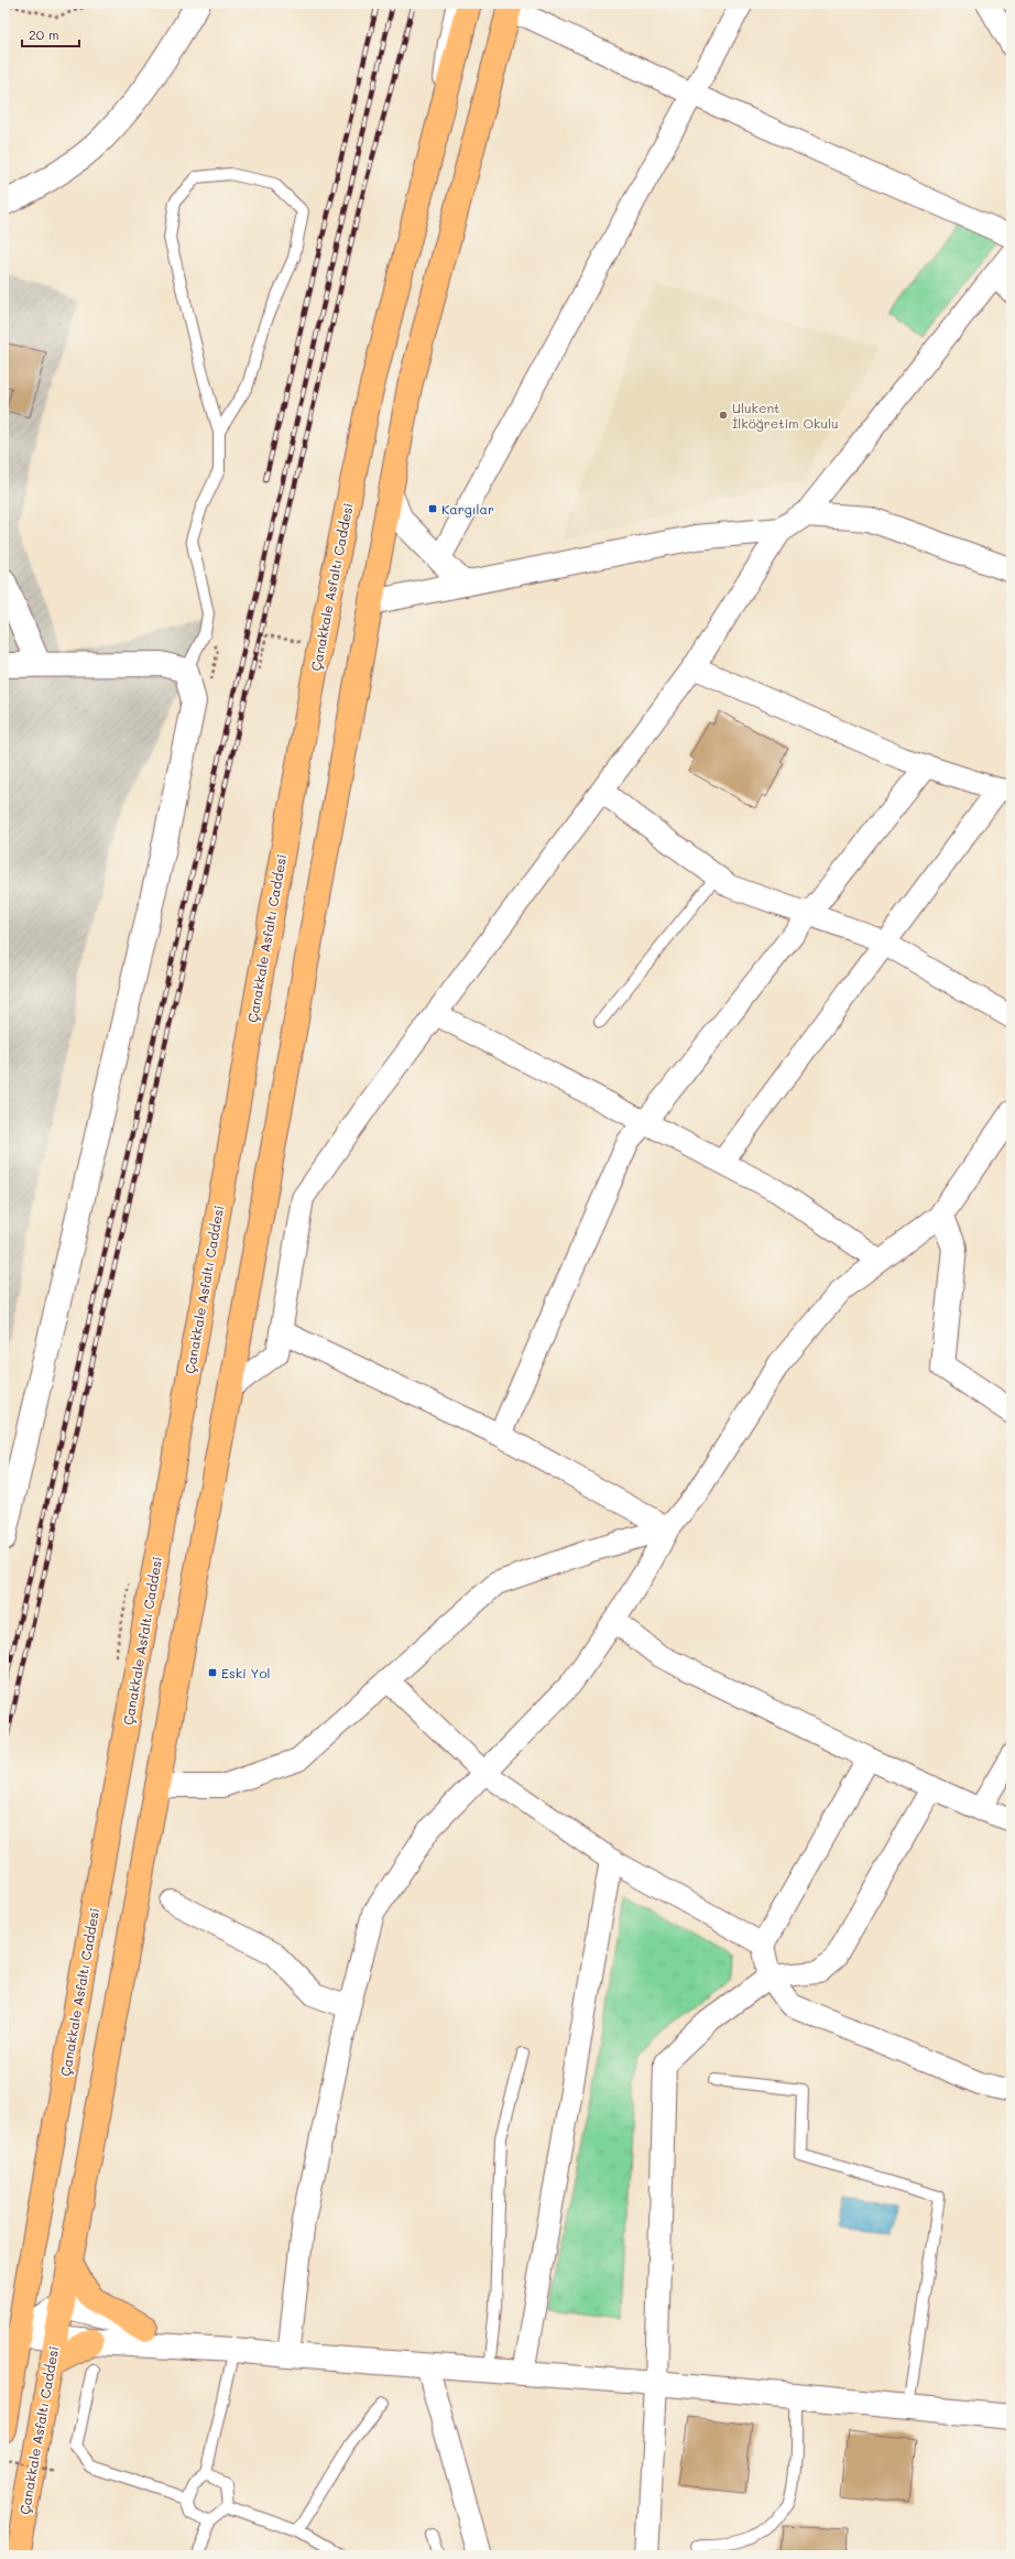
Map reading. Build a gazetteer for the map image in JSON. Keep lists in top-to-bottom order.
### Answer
{
  "streets": {
    "highway": ["Çanakkale Asfaltı Caddesi"]
  },
  "places": {
    "other": ["Ulukent İlköğretim Okulu"],
    "transit": ["Kargılar", "Eski Yol"]
  },
  "scale_bar": "20 m"
}
